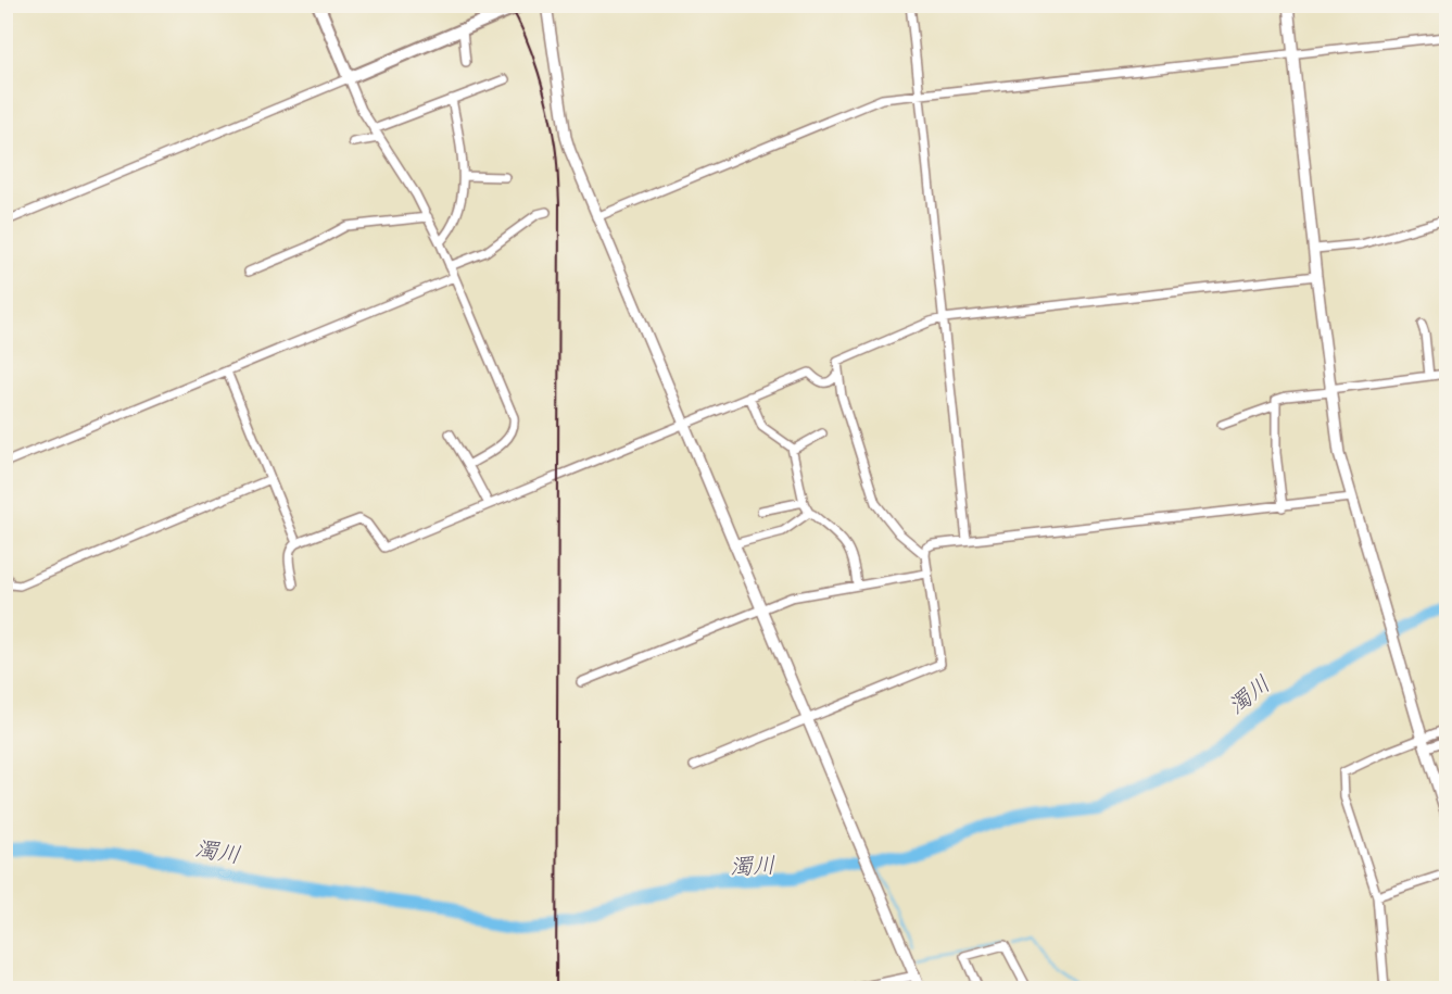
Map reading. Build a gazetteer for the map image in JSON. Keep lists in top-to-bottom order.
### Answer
{
  "water": ["濁川"]
}
